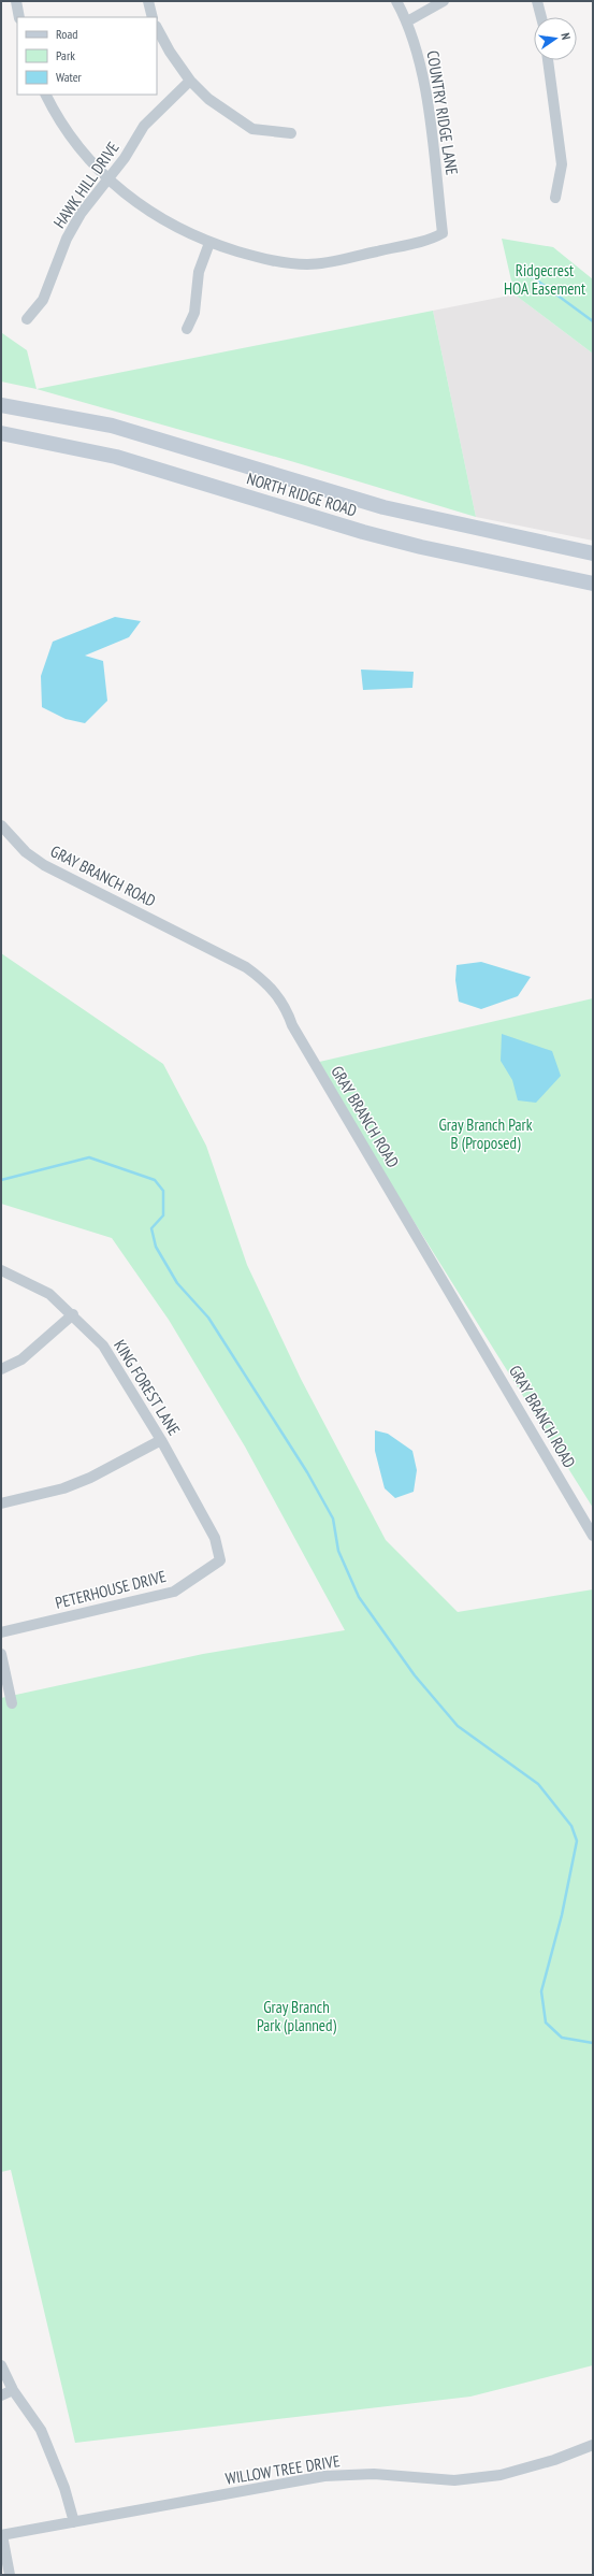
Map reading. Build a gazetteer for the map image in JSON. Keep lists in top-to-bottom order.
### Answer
{
  "streets": {
    "main road": ["NORTH RIDGE ROAD"],
    "street": [
      "COUNTRY RIDGE LANE",
      "HAWK HILL DRIVE",
      "GRAY BRANCH ROAD",
      "KING FOREST LANE",
      "PETERHOUSE DRIVE",
      "WILLOW TREE DRIVE"
    ]
  },
  "crossings": [
    ["KING FOREST LANE", "PETERHOUSE DRIVE"]
  ],
  "parks": ["Ridgecrest HOA Easement", "Gray Branch Park B (Proposed)", "Gray Branch Park (planned)"],
  "legend": ["Road", "Park", "Water"],
  "north": "right"
}
